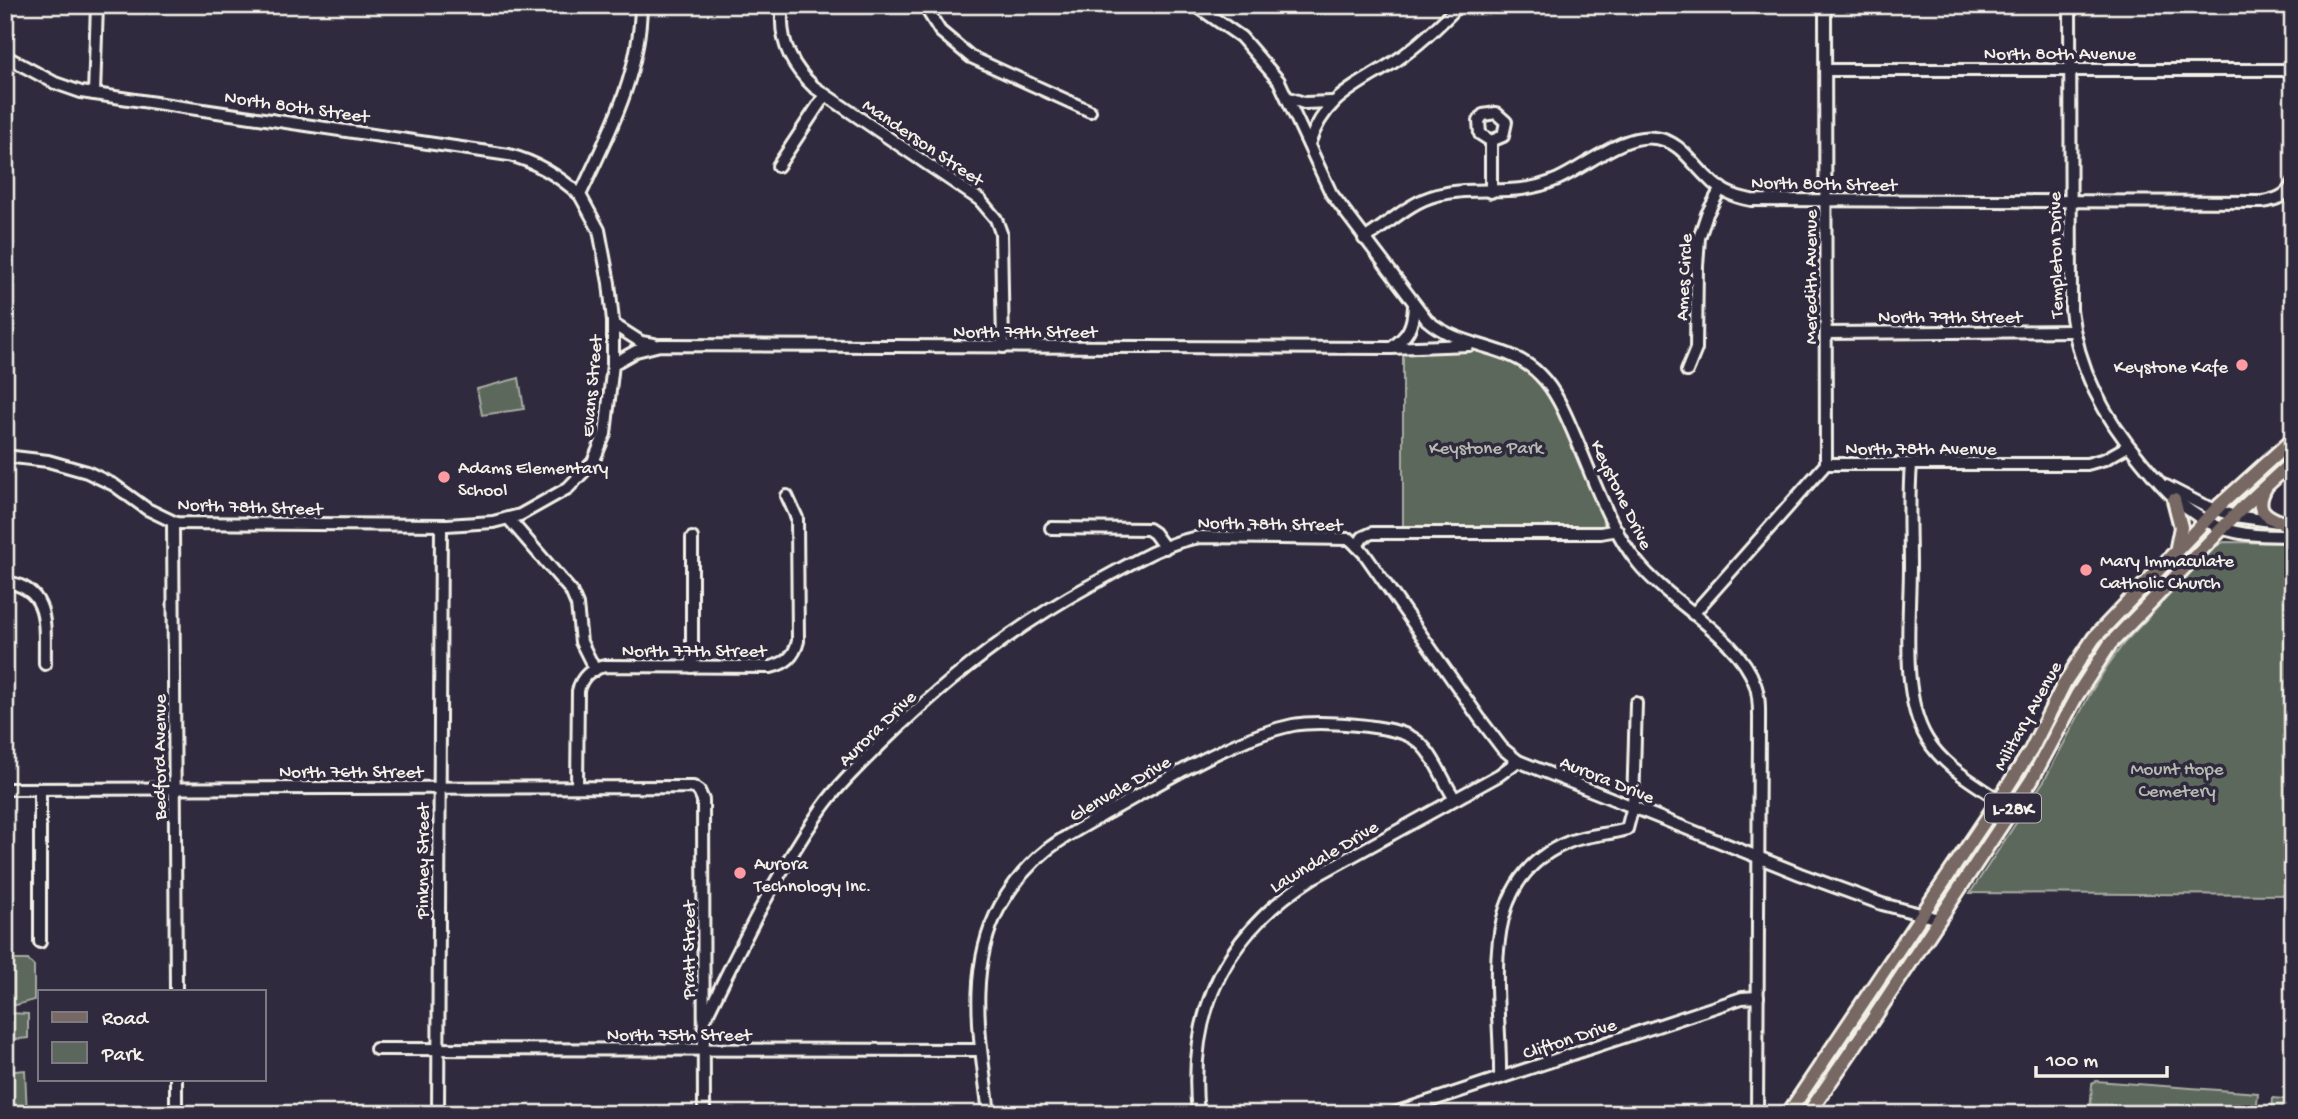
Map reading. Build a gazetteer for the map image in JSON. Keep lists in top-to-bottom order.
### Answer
{
  "streets": {
    "main road": ["Military Avenue", "L-28K"],
    "street": [
      "North 80th Avenue",
      "North 80th Street",
      "Manderson Street",
      "Templeton Drive",
      "Ames Circle",
      "Meredith Avenue",
      "North 79th Street",
      "Evans Street",
      "North 78th Avenue",
      "Keystone Drive",
      "North 78th Street",
      "North 77th Street",
      "Aurora Drive",
      "Bedford Avenue",
      "North 76th Street",
      "Glenvale Drive",
      "Lawndale Drive",
      "Pinkney Street",
      "Pratt Street",
      "North 75th Street",
      "Clifton Drive"
    ]
  },
  "crossings": [
    ["North 80th Avenue", "Templeton Drive"],
    ["North 80th Avenue", "Meredith Avenue"],
    ["North 80th Street", "Templeton Drive"],
    ["North 80th Street", "Ames Circle"],
    ["North 80th Street", "Meredith Avenue"],
    ["North 80th Street", "Evans Street"],
    ["North 80th Street", "Keystone Drive"],
    ["Manderson Street", "North 79th Street"],
    ["Templeton Drive", "North 79th Street"],
    ["Templeton Drive", "North 78th Avenue"],
    ["Templeton Drive", "Military Avenue"],
    ["Meredith Avenue", "North 79th Street"],
    ["Meredith Avenue", "North 78th Avenue"],
    ["North 79th Street", "Evans Street"],
    ["North 79th Street", "Keystone Drive"],
    ["Evans Street", "North 78th Street"],
    ["North 78th Avenue", "Keystone Drive"],
    ["Keystone Drive", "North 78th Street"],
    ["Keystone Drive", "Aurora Drive"],
    ["Keystone Drive", "Clifton Drive"],
    ["North 78th Street", "Aurora Drive"],
    ["North 78th Street", "Bedford Avenue"],
    ["North 78th Street", "Pinkney Street"],
    ["Military Avenue", "Aurora Drive"],
    ["Aurora Drive", "Lawndale Drive"],
    ["Aurora Drive", "Pratt Street"],
    ["Bedford Avenue", "North 76th Street"],
    ["North 76th Street", "Pinkney Street"],
    ["North 76th Street", "Pratt Street"],
    ["Glenvale Drive", "Lawndale Drive"],
    ["Glenvale Drive", "North 75th Street"],
    ["Pinkney Street", "North 75th Street"],
    ["Pratt Street", "North 75th Street"]
  ],
  "parks": ["Keystone Park", "Mount Hope Cemetery"],
  "places": [
    "Keystone Kafe",
    "Adams Elementary School",
    "Mary Immaculate Catholic Church",
    "Aurora Technology Inc."
  ],
  "legend": ["Road", "Park"],
  "scale_bar": "100 m"
}
